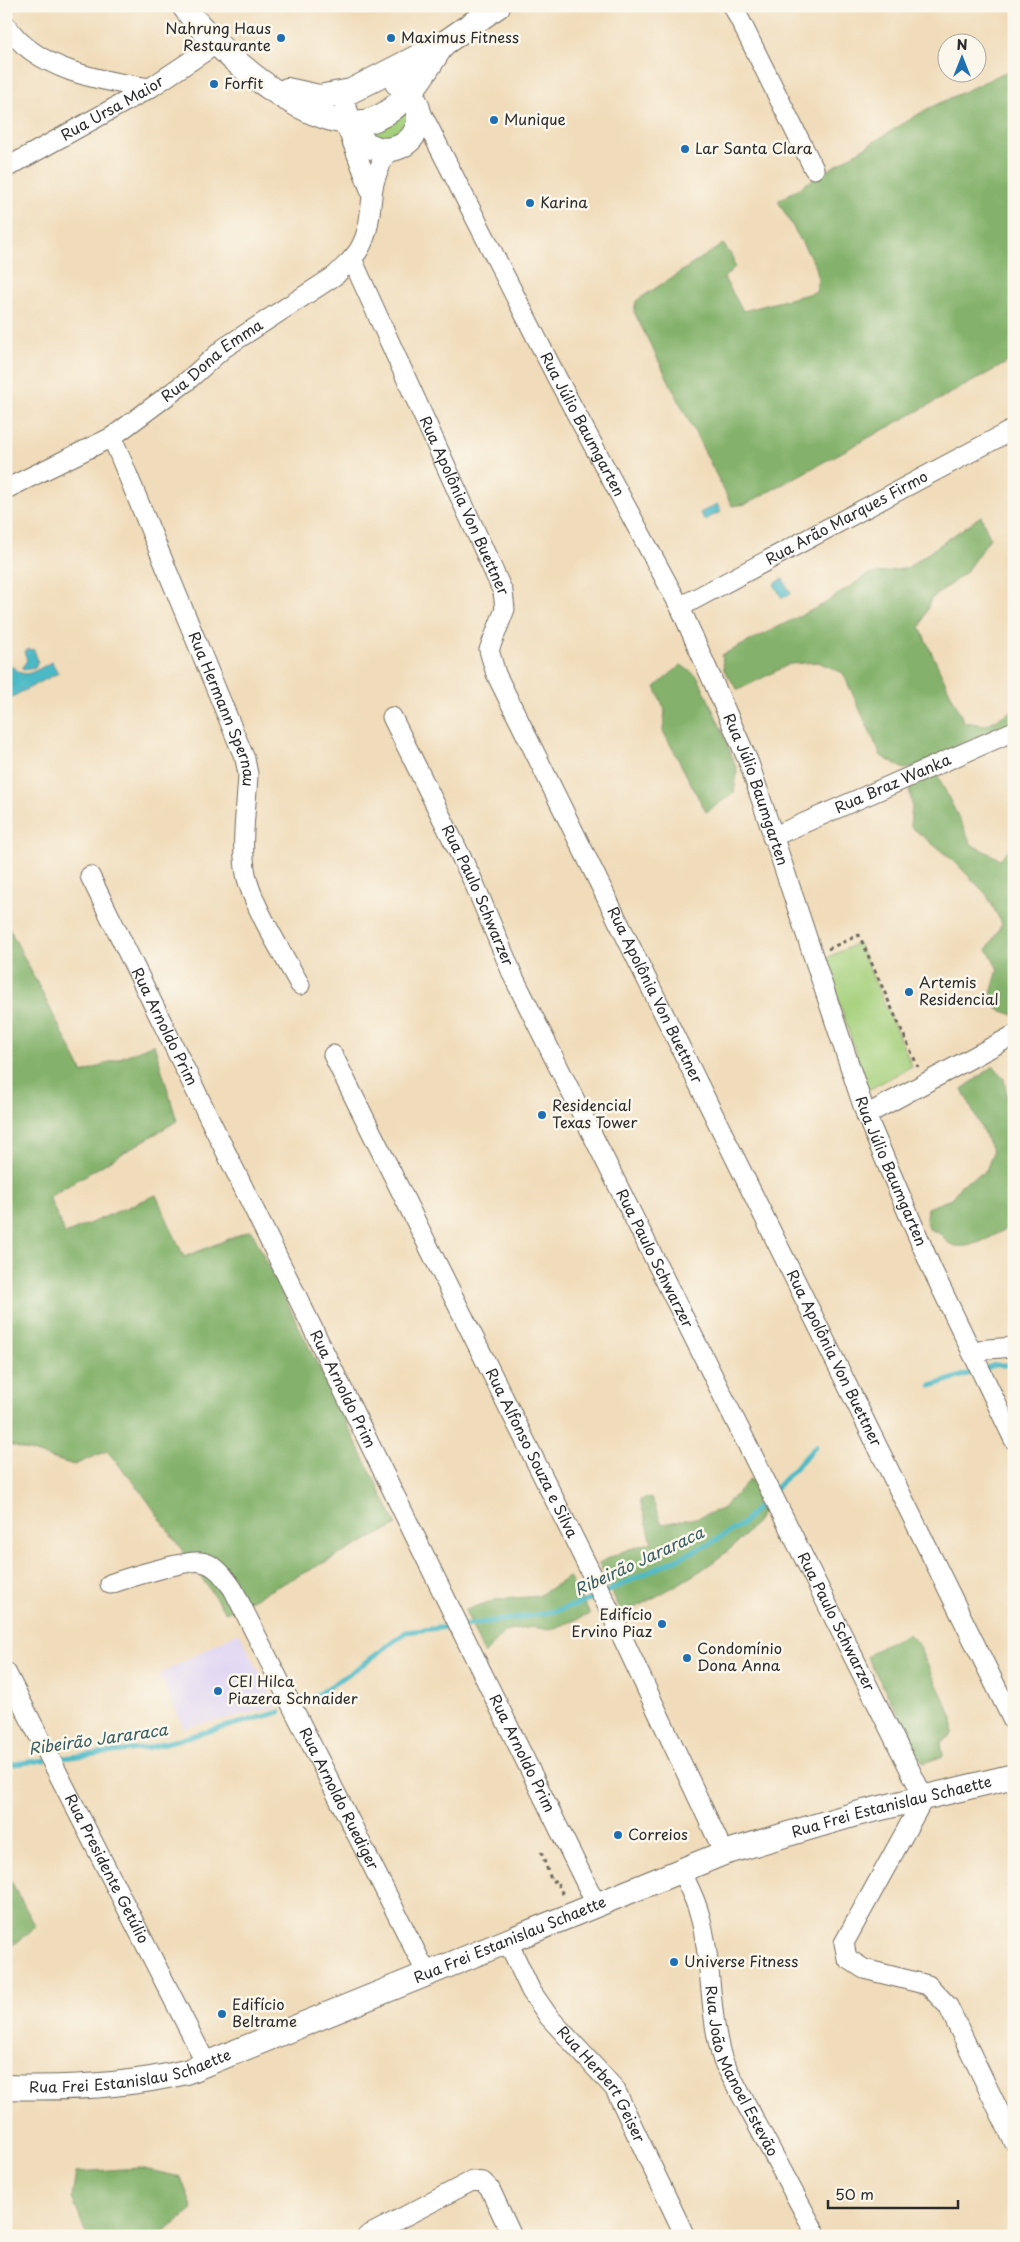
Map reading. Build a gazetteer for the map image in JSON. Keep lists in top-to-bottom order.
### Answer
{
  "streets": {
    "main road": ["Rua Frei Estanislau Schaette"],
    "street": [
      "Rua Ursa Maior",
      "Rua Dona Emma",
      "Rua Júlio Baumgarten",
      "Rua Apolônia Von Buettner",
      "Rua Arão Marques Firmo",
      "Rua Hermann Spernau",
      "Rua Braz Wanka",
      "Rua Paulo Schwarzer",
      "Rua Arnoldo Prim",
      "Rua Alfonso Souza e Silva",
      "Rua Arnoldo Ruediger",
      "Rua Presidente Getúlio",
      "Rua João Manoel Estevão",
      "Rua Herbert Geiser"
    ]
  },
  "crossings": [
    ["Rua Dona Emma", "Rua Júlio Baumgarten"],
    ["Rua Dona Emma", "Rua Apolônia Von Buettner"],
    ["Rua Dona Emma", "Rua Hermann Spernau"],
    ["Rua Júlio Baumgarten", "Rua Arão Marques Firmo"],
    ["Rua Júlio Baumgarten", "Rua Braz Wanka"],
    ["Rua Paulo Schwarzer", "Rua Frei Estanislau Schaette"],
    ["Rua Arnoldo Prim", "Rua Frei Estanislau Schaette"],
    ["Rua Alfonso Souza e Silva", "Rua Frei Estanislau Schaette"],
    ["Rua Arnoldo Ruediger", "Rua Frei Estanislau Schaette"],
    ["Rua Frei Estanislau Schaette", "Rua Presidente Getúlio"],
    ["Rua Frei Estanislau Schaette", "Rua João Manoel Estevão"],
    ["Rua Frei Estanislau Schaette", "Rua Herbert Geiser"]
  ],
  "water": ["Ribeirão Jararaca"],
  "places": [
    "Nahrung Haus Restaurante",
    "Maximus Fitness",
    "Forfit",
    "Munique",
    "Lar Santa Clara",
    "Karina",
    "Artemis Residencial",
    "Residencial Texas Tower",
    "Edifício Ervino Piaz",
    "Condomínio Dona Anna",
    "CEI Hilca Piazera Schnaider",
    "Correios",
    "Universe Fitness",
    "Edifício Beltrame"
  ],
  "scale_bar": "50 m",
  "north": "top"
}
